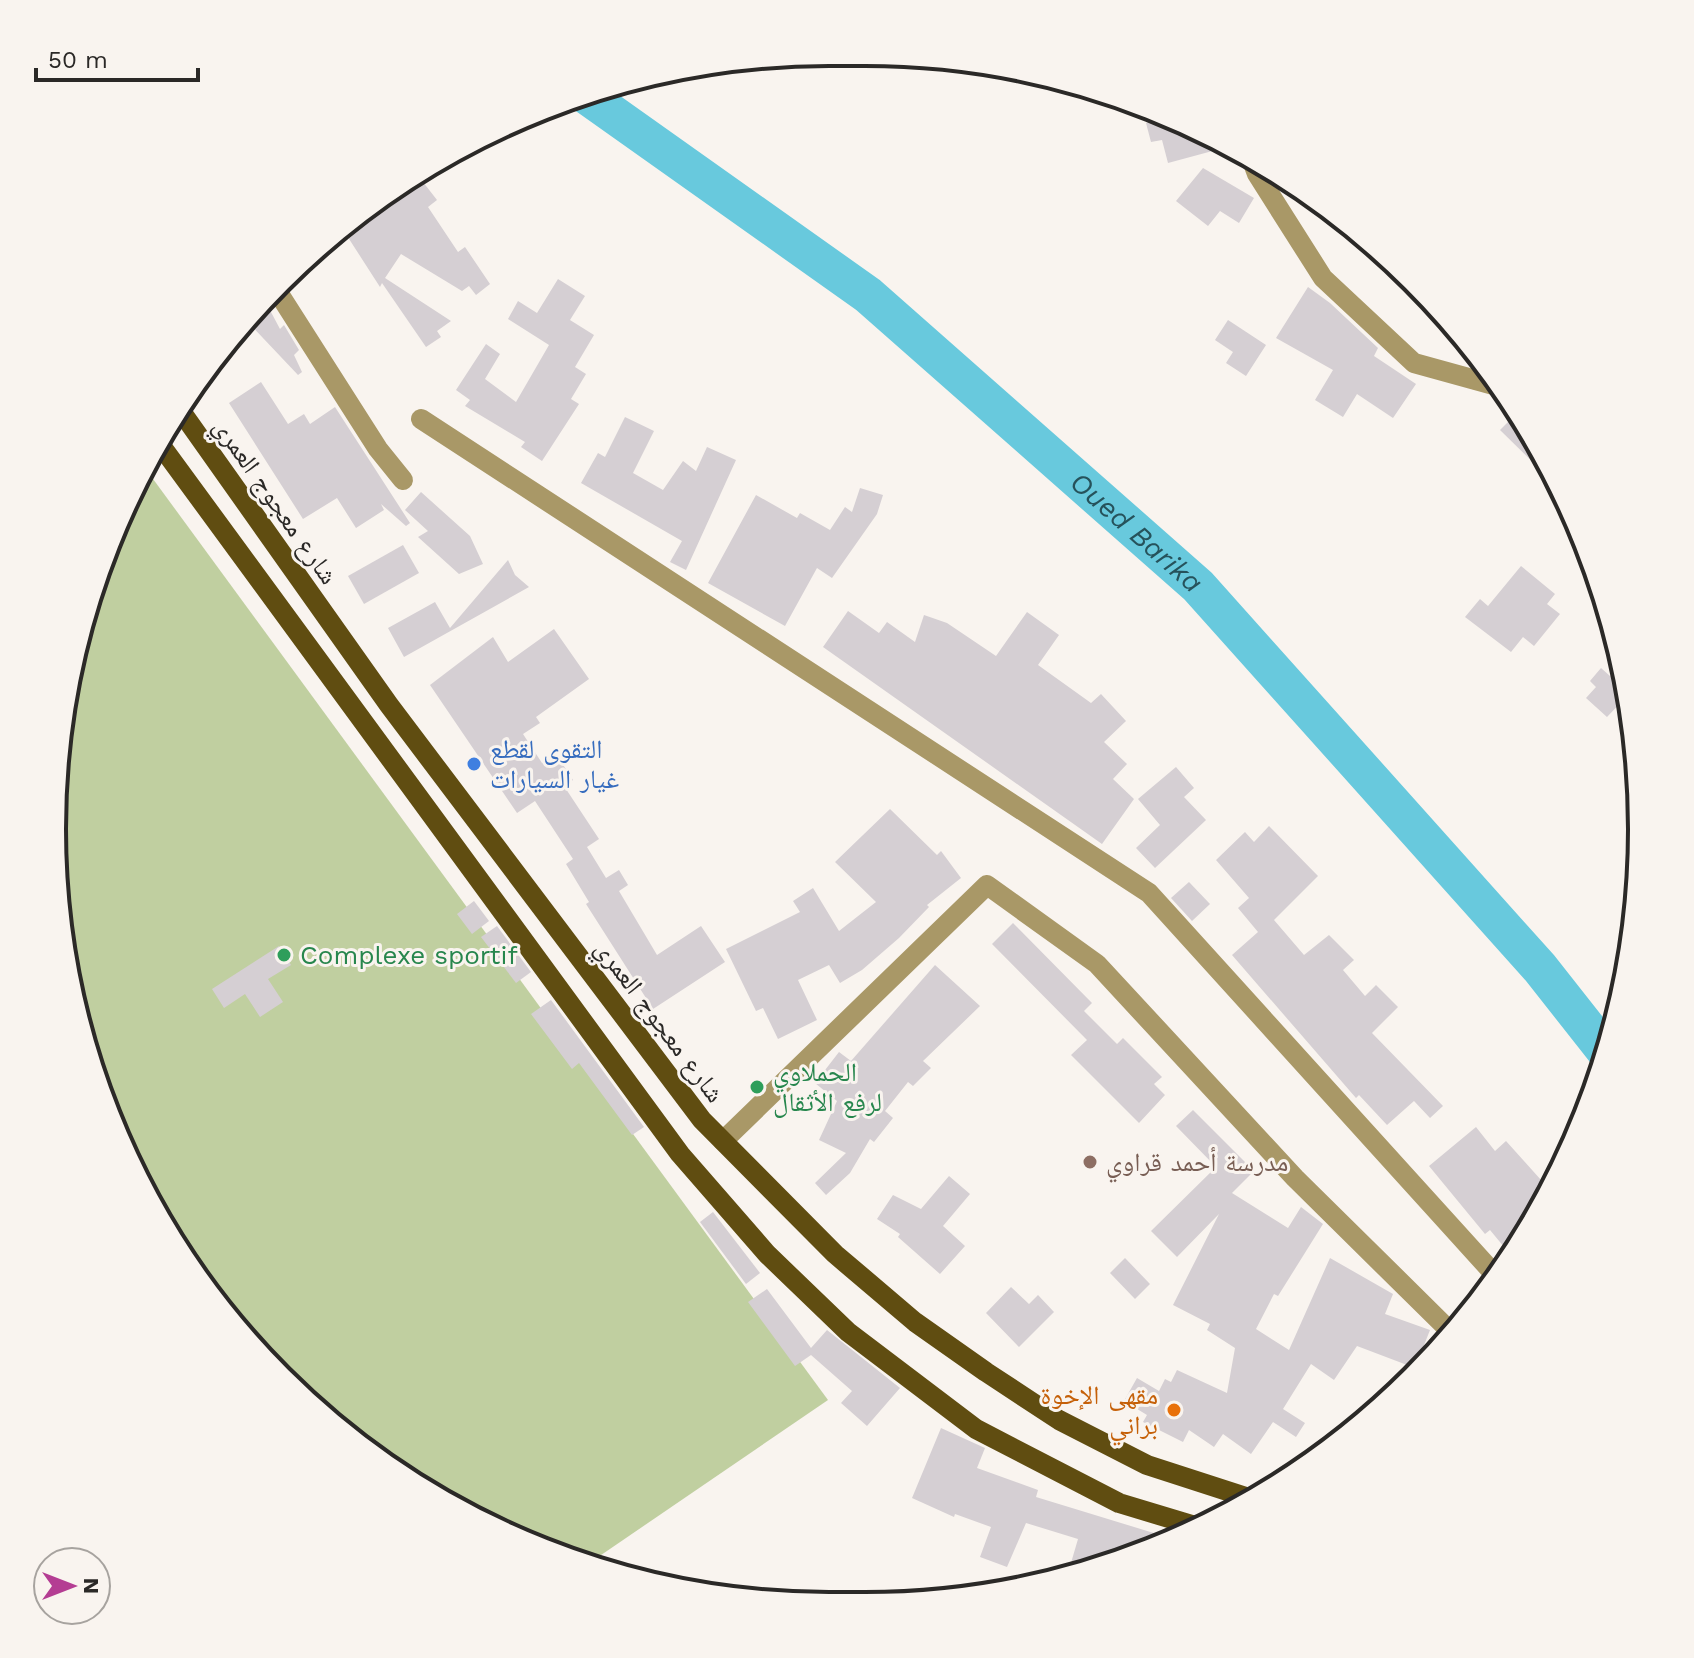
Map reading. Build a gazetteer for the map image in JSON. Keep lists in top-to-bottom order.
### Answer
{
  "streets": {
    "main road": ["شارع معجوج العمري"]
  },
  "water": ["Oued Barika"],
  "places": [
    "التقوى لقطع غيار السيارات",
    "Complexe sportif",
    "الحملاوي لرفع الأثقال",
    "مدرسة أحمد قراوي",
    "مقهى الإخوة براني"
  ],
  "scale_bar": "50 m",
  "north": "right"
}
